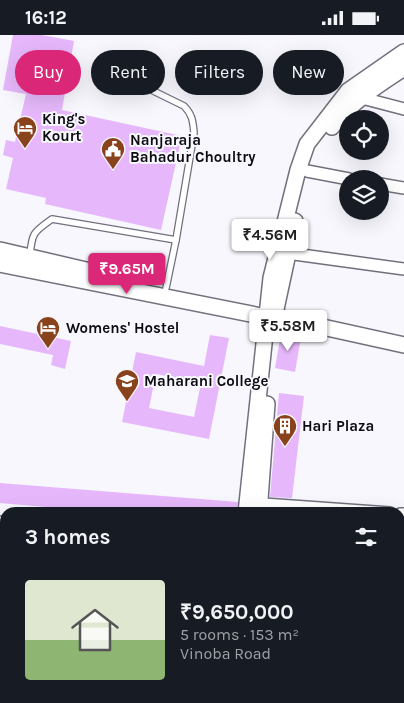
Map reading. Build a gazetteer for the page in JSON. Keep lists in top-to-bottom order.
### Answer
{
  "places": {
    "hotel": ["King's Kourt", "Womens' Hostel"],
    "public building": ["Nanjaraja Bahadur Choultry"],
    "school or university": ["Maharani College"],
    "building": ["Hari Plaza"]
  },
  "page": {
    "status": "16:12",
    "chip": [
      "Buy",
      "Rent",
      "Filters",
      "New"
    ],
    "price": ["₹4.56M", "₹9.65M", "₹5.58M"],
    "heading": "3 homes",
    "list": [
      {
        "name": "₹9,650,000",
        "note": "5 rooms · 153 m² · Vinoba Road"
      }
    ]
  }
}
